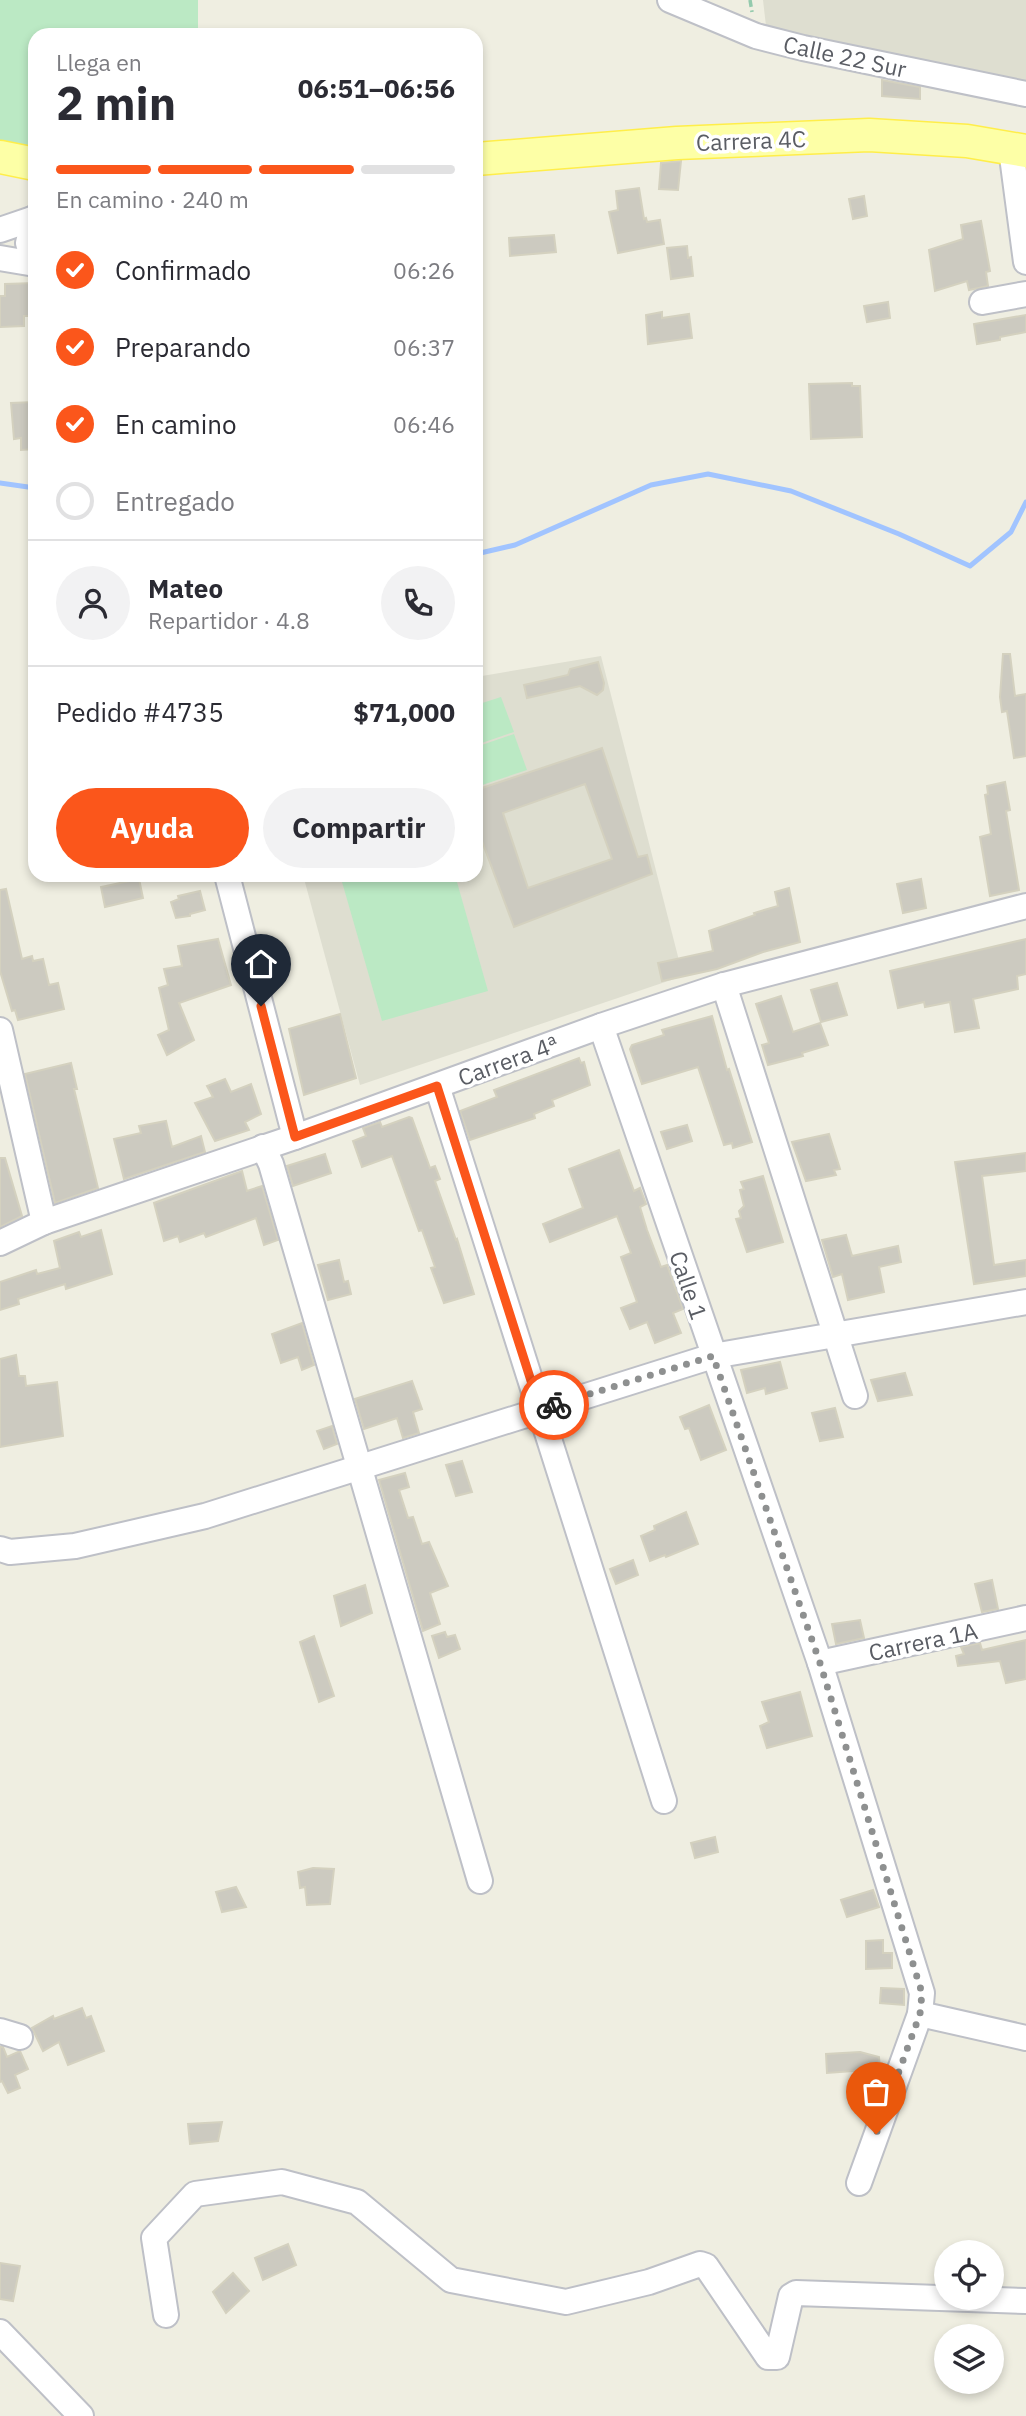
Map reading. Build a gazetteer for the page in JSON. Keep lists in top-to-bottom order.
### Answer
{
  "streets": {
    "main road": ["Carrera 4C"],
    "street": [
      "Calle 22 Sur",
      "Carrera 4ª",
      "Calle 1",
      "Carrera 1A"
    ]
  },
  "crossings": [
    ["Carrera 4ª", "Calle 1"],
    ["Calle 1", "Carrera 1A"]
  ],
  "page": {
    "heading": ["2 min", "Llega en", "06:51–06:56"],
    "panel": [
      "Mateo",
      "Repartidor · 4.8",
      "Pedido #4735",
      "$71,000"
    ],
    "bar": "En camino · 240 m",
    "list": [
      ["Confirmado", "06:26"],
      ["Preparando", "06:37"],
      ["En camino", "06:46"],
      "Entregado"
    ],
    "buttons": ["Ayuda", "Compartir"]
  }
}
